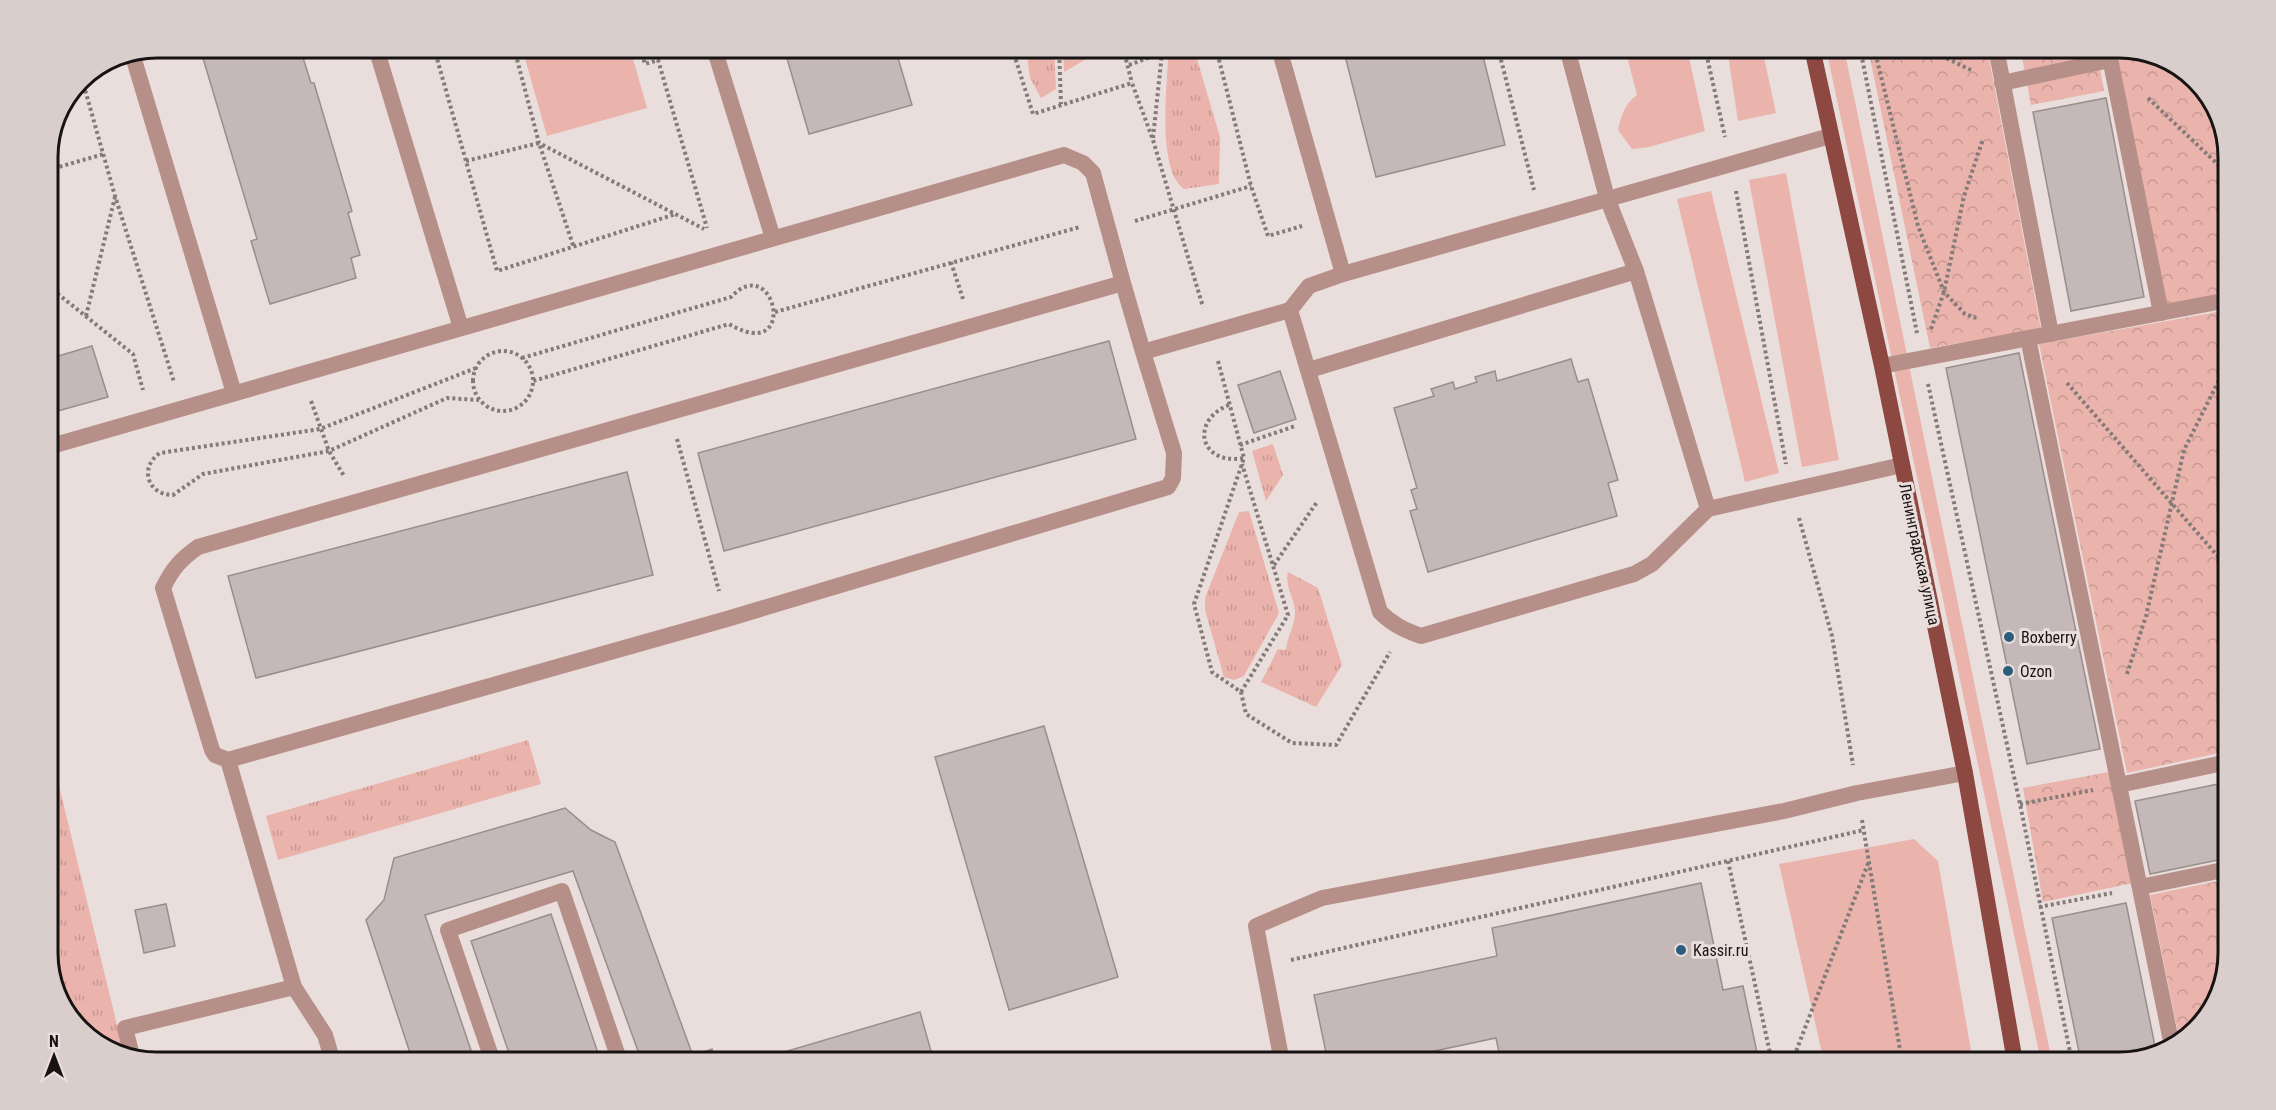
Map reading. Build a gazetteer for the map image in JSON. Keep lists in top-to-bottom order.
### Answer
{
  "streets": {
    "main road": ["Ленинградская улица"]
  },
  "places": ["Boxberry", "Ozon", "Kassir.ru"],
  "north": "top"
}
